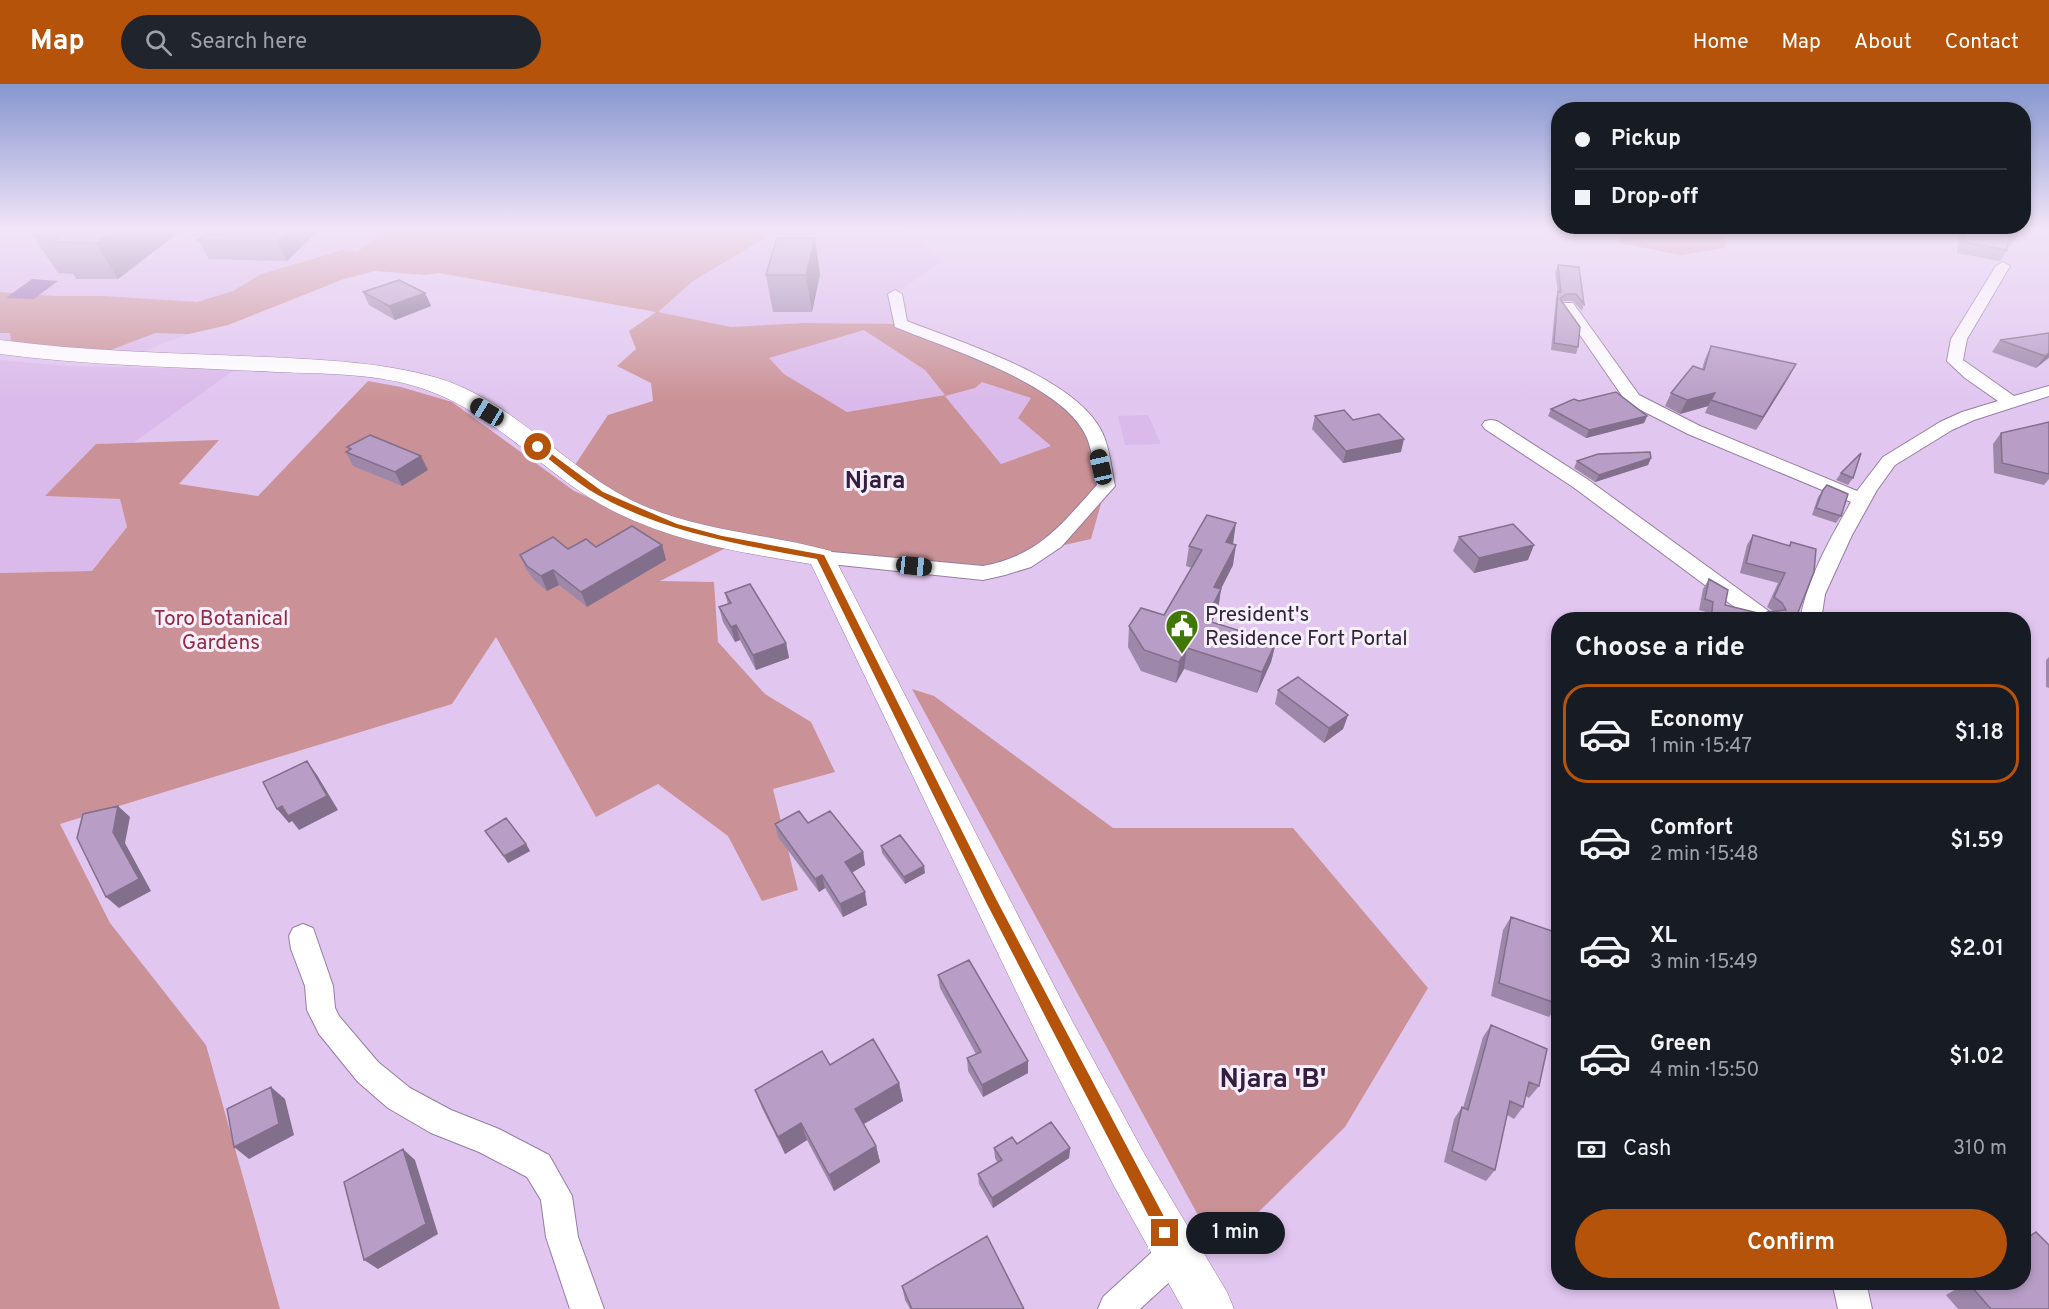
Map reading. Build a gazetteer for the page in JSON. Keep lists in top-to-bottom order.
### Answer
{
  "districts": ["Njara", "Njara 'B'"],
  "parks": ["Toro Botanical Gardens"],
  "places": {
    "public building": ["President's Residence Fort Portal"]
  },
  "page": {
    "header": "Map",
    "search": "Search here",
    "nav": [
      "Home",
      "Map",
      "About",
      "Contact"
    ],
    "banner": ["Pickup", "Drop-off"],
    "heading": "Choose a ride",
    "list": [
      {
        "name": "Economy",
        "note": "1 min · 15:47",
        "value": "$1.18"
      },
      {
        "name": "Comfort",
        "note": "2 min · 15:48",
        "value": "$1.59"
      },
      {
        "name": "XL",
        "note": "3 min · 15:49",
        "value": "$2.01"
      },
      {
        "name": "Green",
        "note": "4 min · 15:50",
        "value": "$1.02"
      }
    ],
    "pay": ["Cash", "310 m"],
    "buttons": "Confirm",
    "bubble": "1 min"
  }
}
